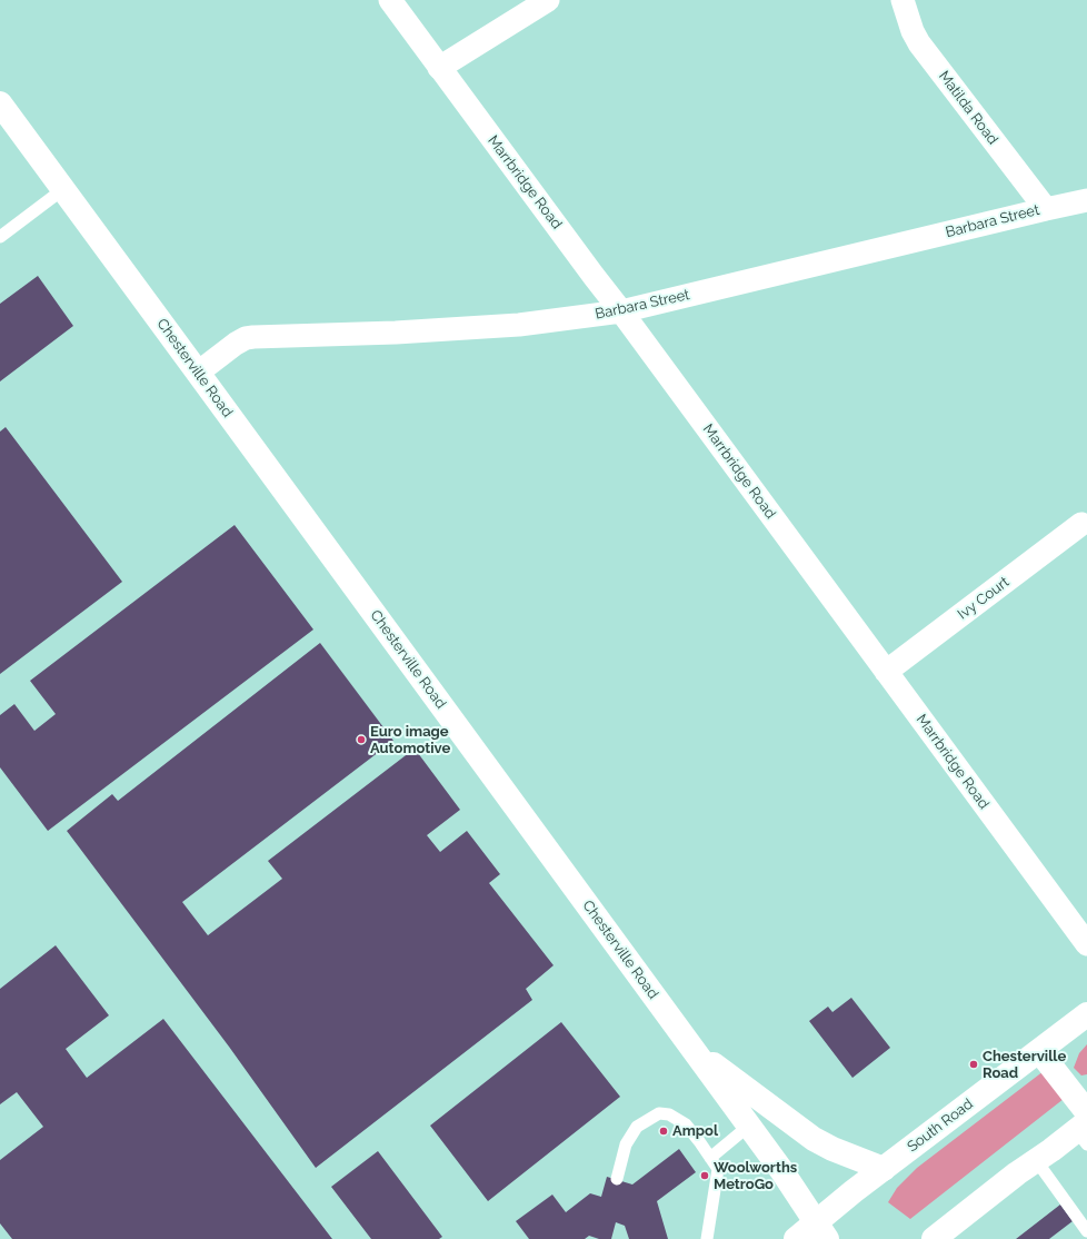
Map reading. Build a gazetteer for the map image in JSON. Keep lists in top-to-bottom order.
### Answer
{
  "streets": {
    "main road": ["Chesterville Road", "South Road"],
    "street": [
      "Matilda Road",
      "Marrbridge Road",
      "Barbara Street",
      "Ivy Court"
    ]
  },
  "crossings": [
    ["Matilda Road", "Barbara Street"],
    ["Marrbridge Road", "Barbara Street"],
    ["Marrbridge Road", "Ivy Court"],
    ["Barbara Street", "Chesterville Road"],
    ["Chesterville Road", "South Road"]
  ],
  "places": [
    "Euro image Automotive",
    "Chesterville Road",
    "Ampol",
    "Woolworths MetroGo"
  ]
}
